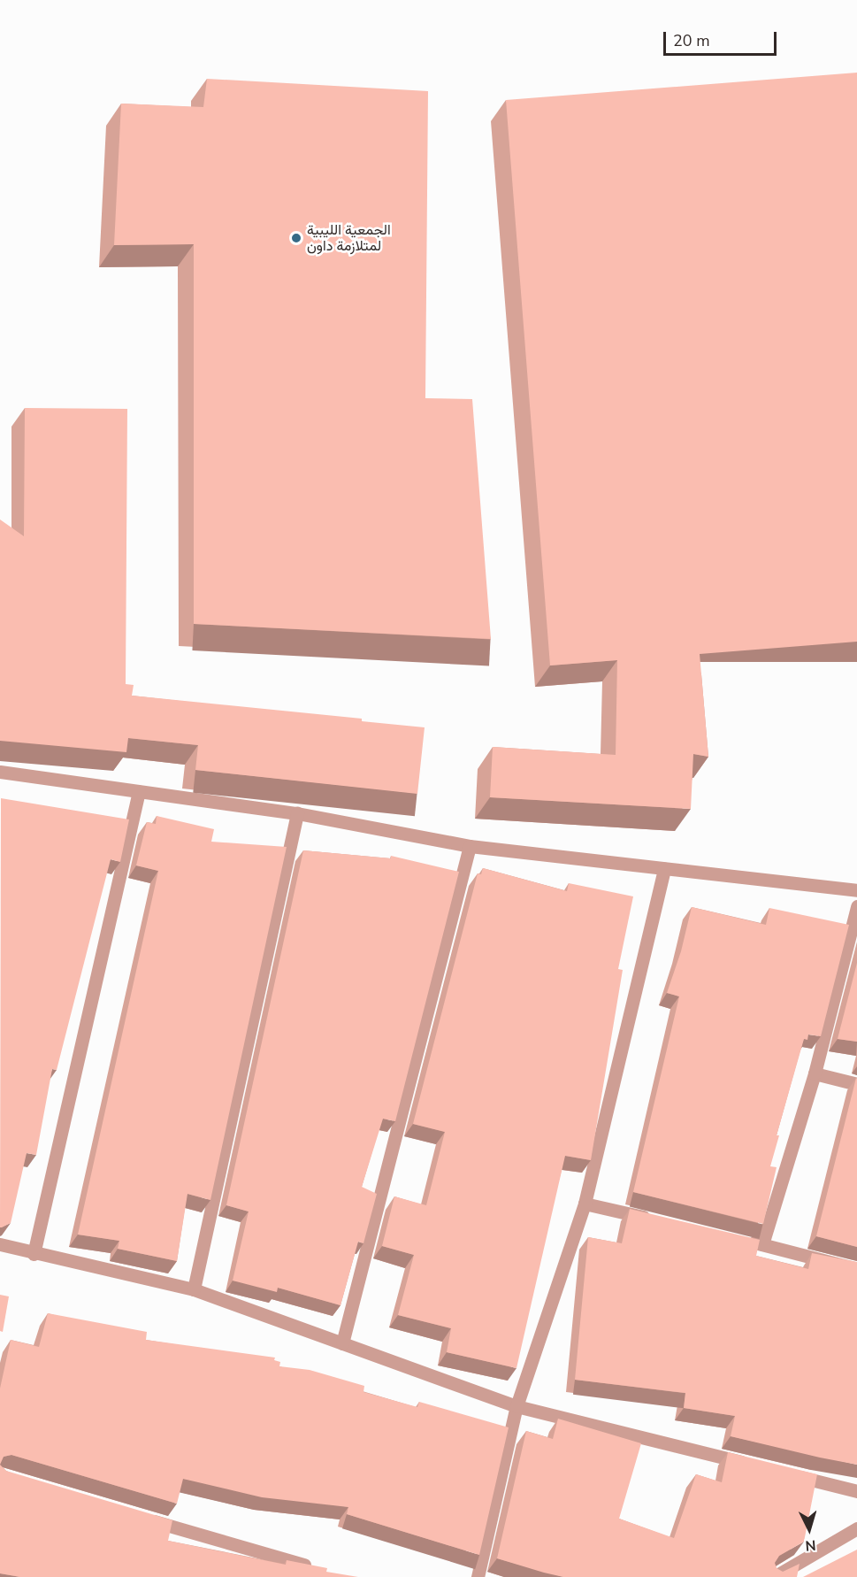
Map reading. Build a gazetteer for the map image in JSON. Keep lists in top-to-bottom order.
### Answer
{
  "places": ["الجمعية الليبية لمتلازمة داون"],
  "scale_bar": "20 m",
  "north": "bottom"
}
